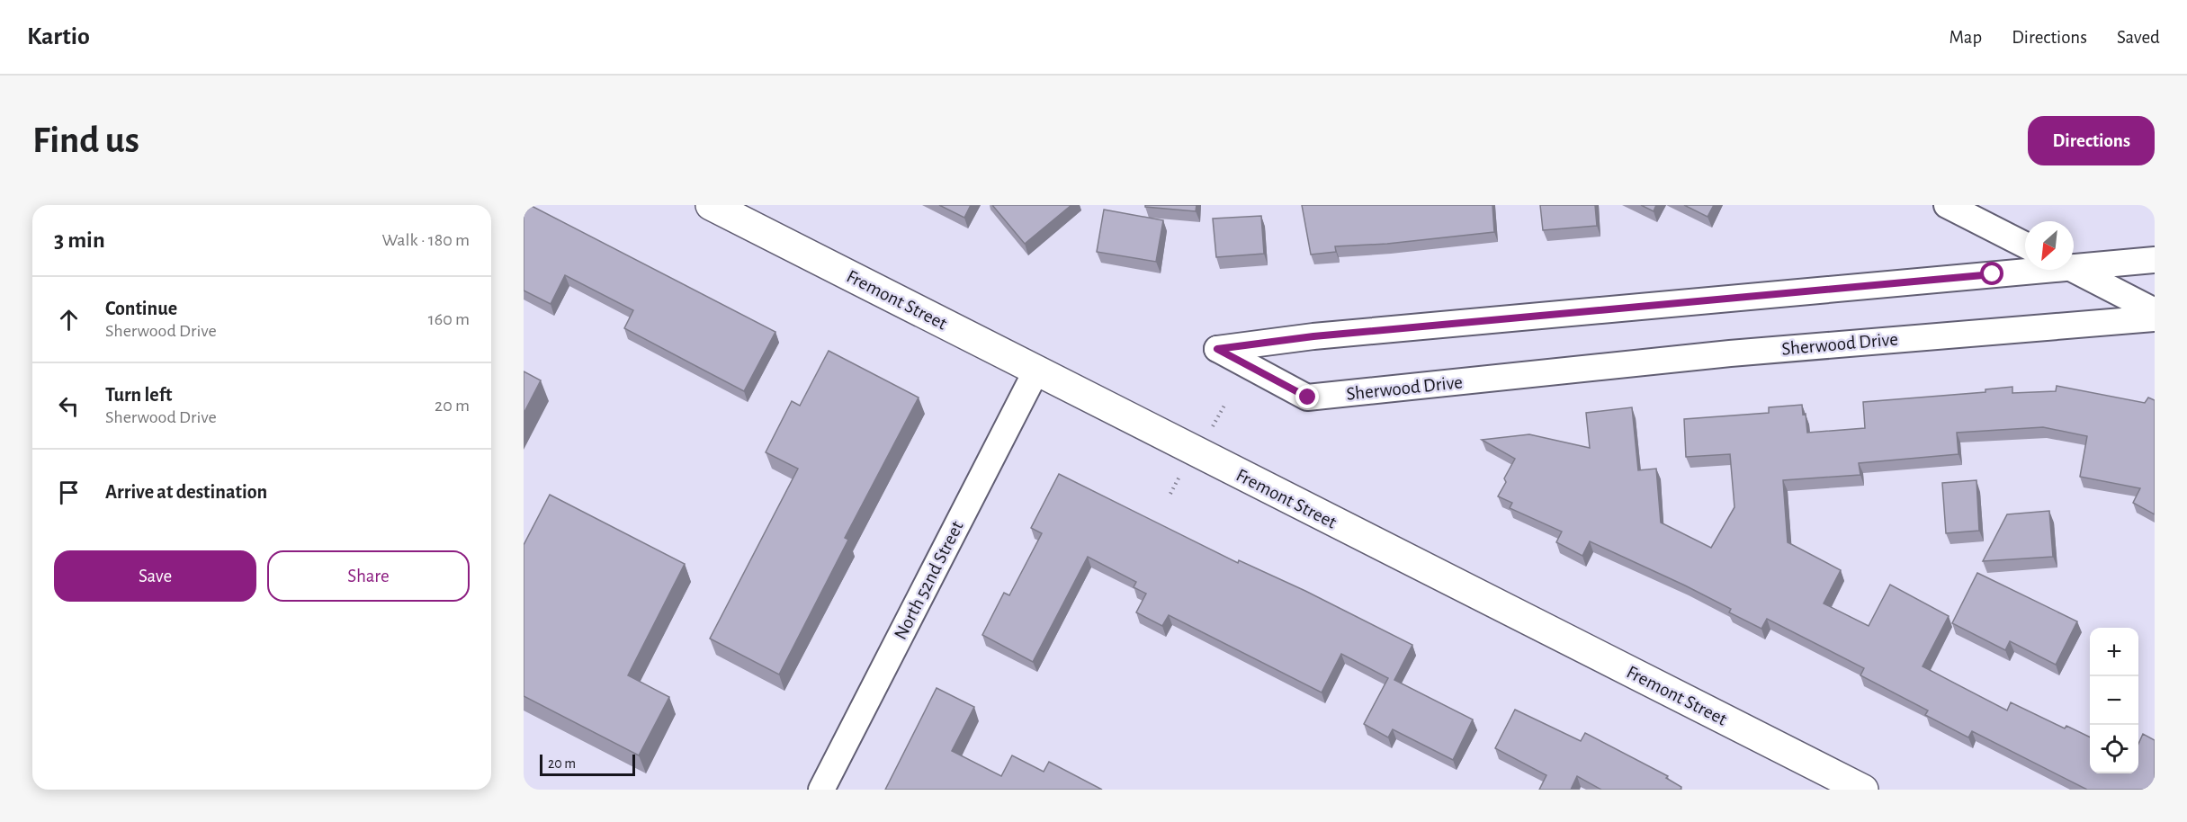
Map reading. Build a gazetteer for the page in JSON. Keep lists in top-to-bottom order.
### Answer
{
  "streets": {
    "street": ["Fremont Street", "Sherwood Drive", "North 52nd Street"]
  },
  "crossings": [
    ["Fremont Street", "North 52nd Street"]
  ],
  "scale_bar": "20 m",
  "north": "bottom left",
  "page": {
    "header": "Kartio",
    "nav": ["Map", "Directions", "Saved"],
    "buttons": [
      "Directions",
      ["Save", "Share"]
    ],
    "title": "Find us",
    "heading": ["3 min", "Walk · 180 m"],
    "list": [
      ["Continue", "Sherwood Drive", "160 m"],
      ["Turn left", "Sherwood Drive", "20 m"],
      "Arrive at destination"
    ],
    "map_buttons": ["+", "−"],
    "scale": "20 m"
  }
}
